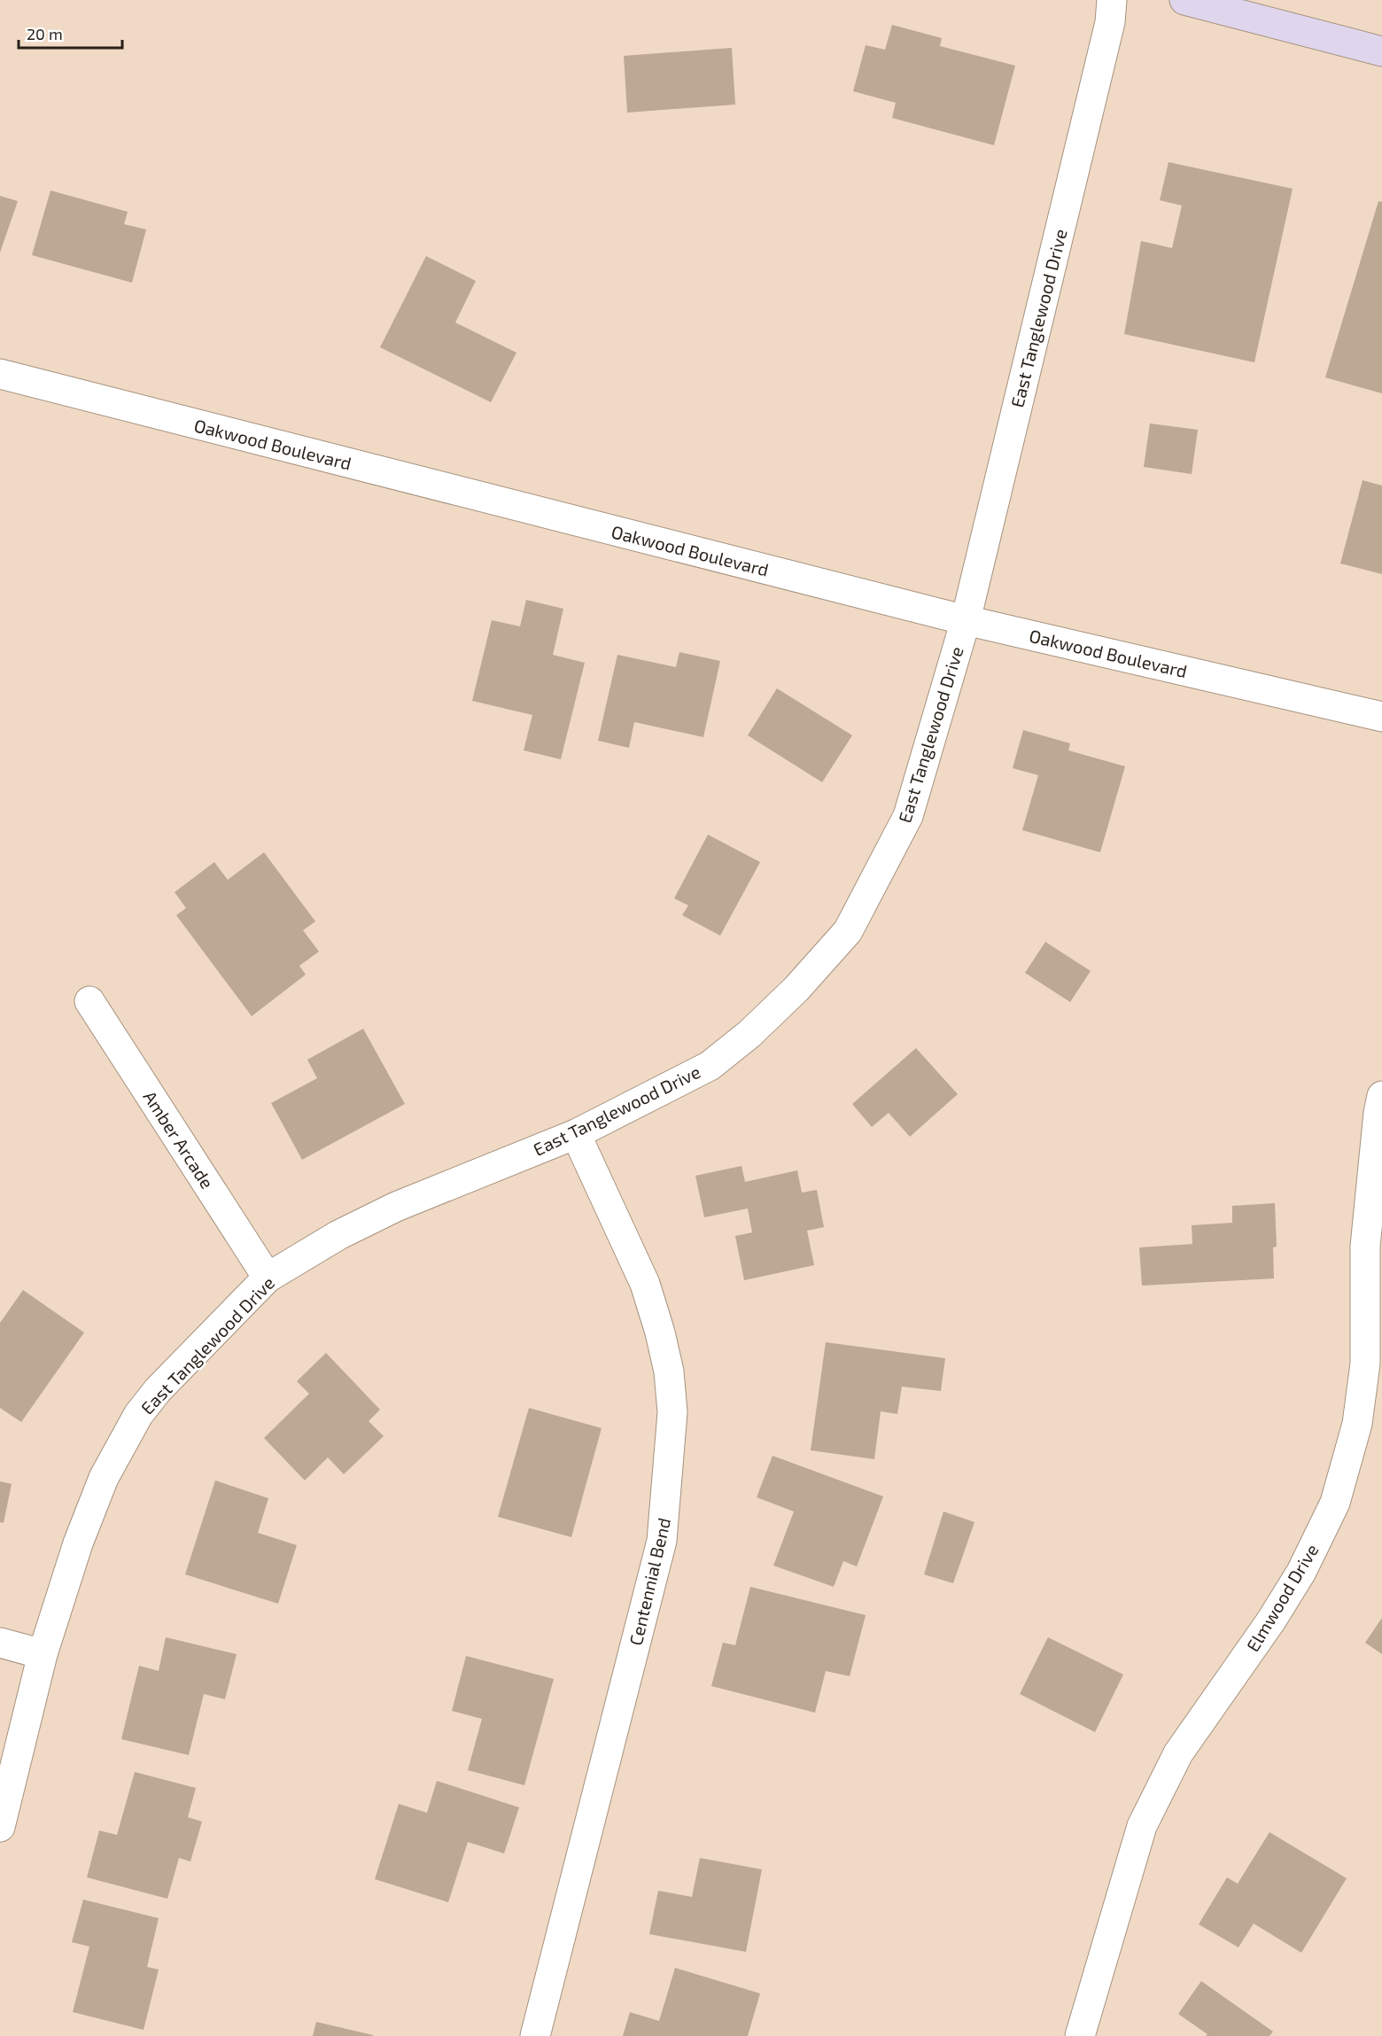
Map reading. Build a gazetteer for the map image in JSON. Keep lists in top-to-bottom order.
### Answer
{
  "streets": {
    "street": [
      "East Tanglewood Drive",
      "Oakwood Boulevard",
      "Amber Arcade",
      "Centennial Bend",
      "Elmwood Drive"
    ]
  },
  "crossings": [
    ["East Tanglewood Drive", "Oakwood Boulevard"],
    ["East Tanglewood Drive", "Amber Arcade"],
    ["East Tanglewood Drive", "Centennial Bend"]
  ],
  "scale_bar": "20 m"
}
